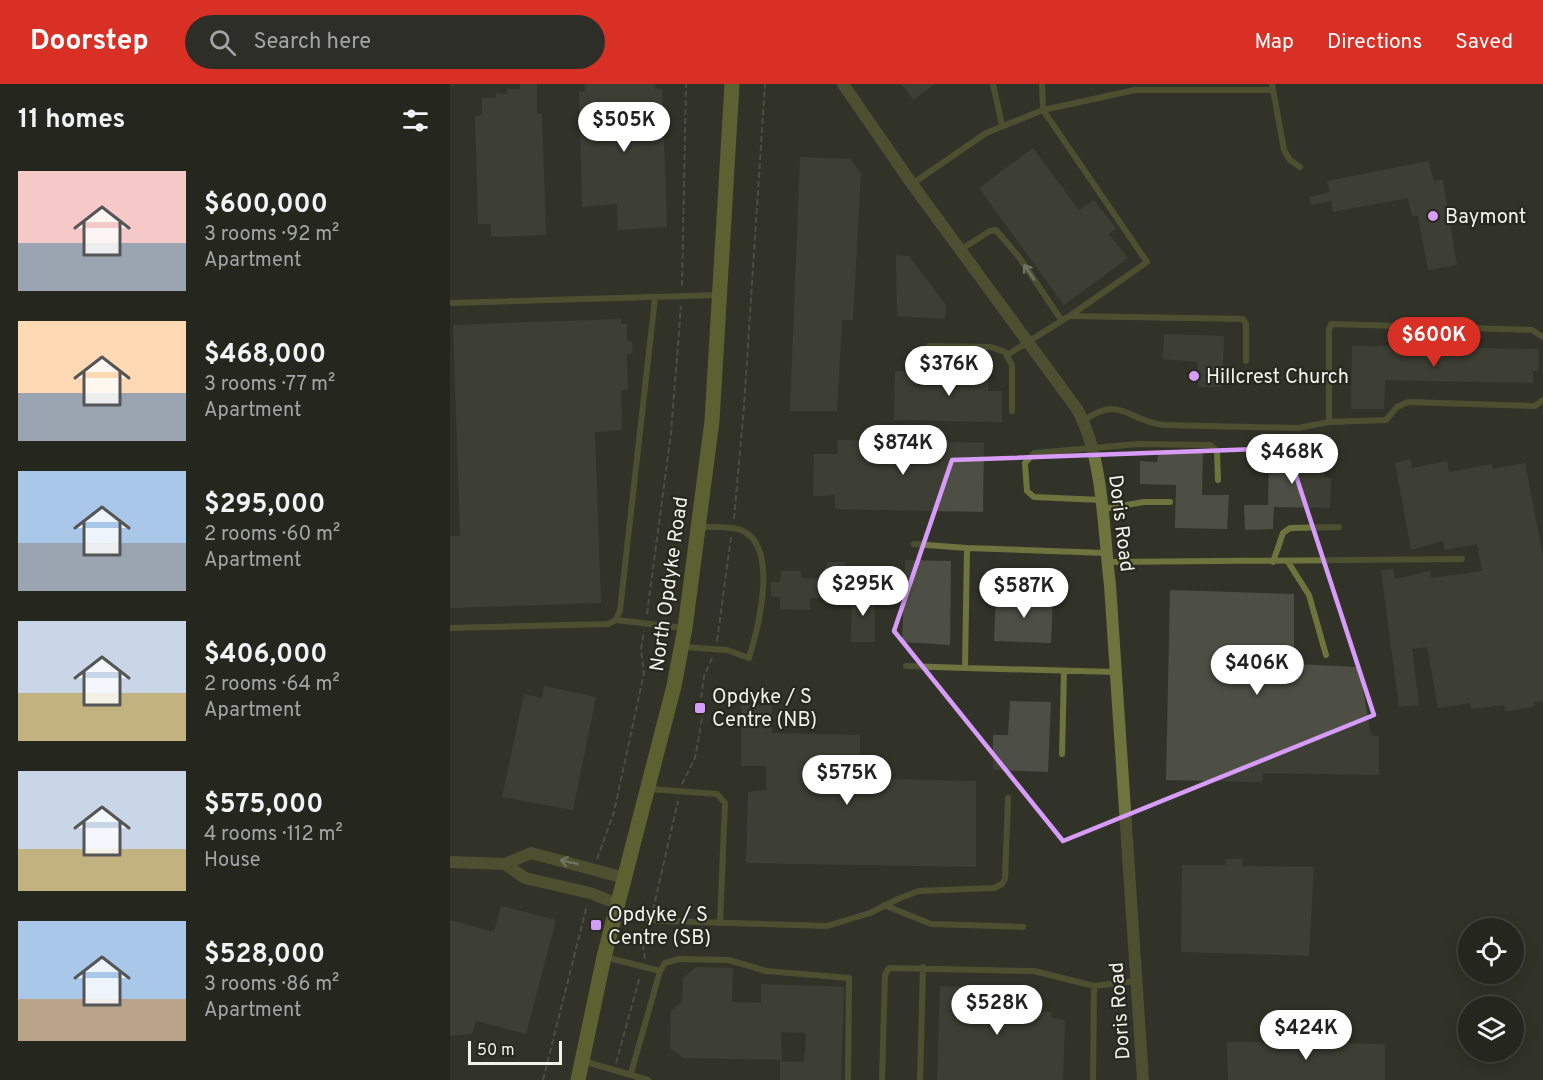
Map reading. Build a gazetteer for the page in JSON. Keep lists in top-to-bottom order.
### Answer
{
  "streets": {
    "main road": ["North Opdyke Road"],
    "street": ["Doris Road"]
  },
  "places": {
    "other": ["Baymont", "Hillcrest Church"],
    "transit": ["Opdyke / S Centre (NB)", "Opdyke / S Centre (SB)"]
  },
  "scale_bar": "50 m",
  "page": {
    "header": "Doorstep",
    "search": "Search here",
    "nav": ["Map", "Directions", "Saved"],
    "heading": "11 homes",
    "price": [
      "$505K",
      "$600K",
      "$376K",
      "$874K",
      "$468K",
      "$295K",
      "$587K",
      "$406K",
      "$575K",
      "$528K",
      "$424K"
    ],
    "list": [
      {
        "name": "$600,000",
        "note": "3 rooms · 92 m² · Apartment"
      },
      {
        "name": "$468,000",
        "note": "3 rooms · 77 m² · Apartment"
      },
      {
        "name": "$295,000",
        "note": "2 rooms · 60 m² · Apartment"
      },
      {
        "name": "$406,000",
        "note": "2 rooms · 64 m² · Apartment"
      },
      {
        "name": "$575,000",
        "note": "4 rooms · 112 m² · House"
      },
      {
        "name": "$528,000",
        "note": "3 rooms · 86 m² · Apartment"
      }
    ],
    "scale": "50 m"
  }
}
